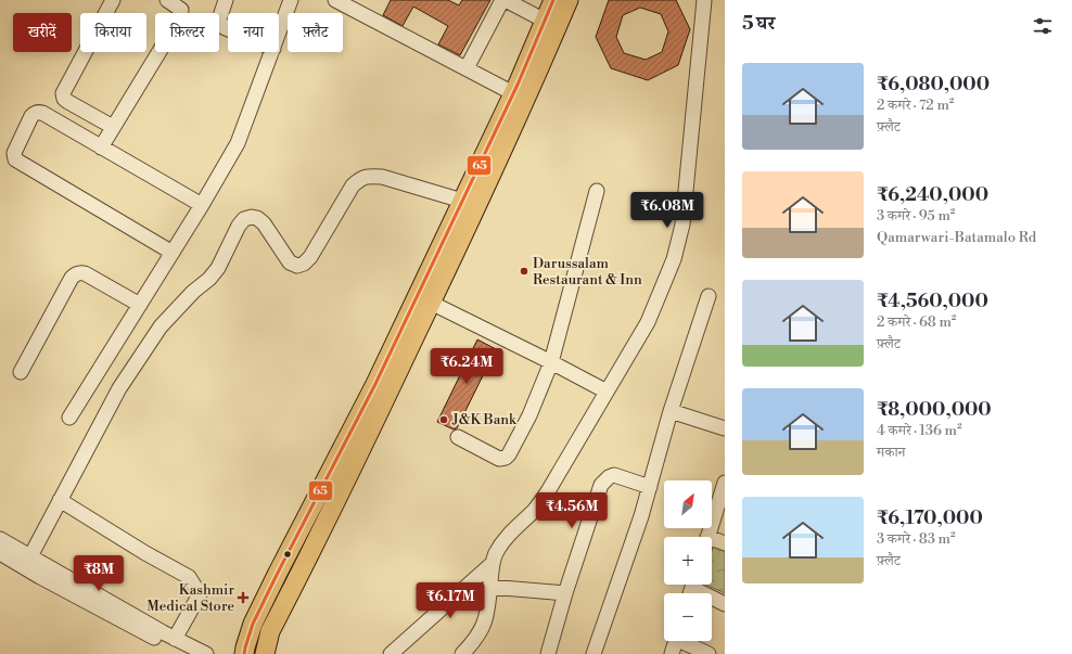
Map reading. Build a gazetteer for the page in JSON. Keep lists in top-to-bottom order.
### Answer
{
  "places": {
    "other": ["Darussalam Restaurant & Inn", "J&K Bank"],
    "health": ["Kashmir Medical Store"]
  },
  "lines": ["transit line 65"],
  "north": "top right",
  "page": {
    "heading": "5 घर",
    "chip": [
      "खरीदें",
      "किराया",
      "फ़िल्टर",
      "नया",
      "फ़्लैट"
    ],
    "list": [
      {
        "name": "₹6,080,000",
        "note": "2 कमरे · 72 m² · फ़्लैट"
      },
      {
        "name": "₹6,240,000",
        "note": "3 कमरे · 95 m² · Qamarwari-Batamalo Rd"
      },
      {
        "name": "₹4,560,000",
        "note": "2 कमरे · 68 m² · फ़्लैट"
      },
      {
        "name": "₹8,000,000",
        "note": "4 कमरे · 136 m² · मकान"
      },
      {
        "name": "₹6,170,000",
        "note": "3 कमरे · 83 m² · फ़्लैट"
      }
    ],
    "price": [
      "₹6.08M",
      "₹6.24M",
      "₹4.56M",
      "₹8M",
      "₹6.17M"
    ],
    "map_buttons": ["+", "−"]
  }
}
